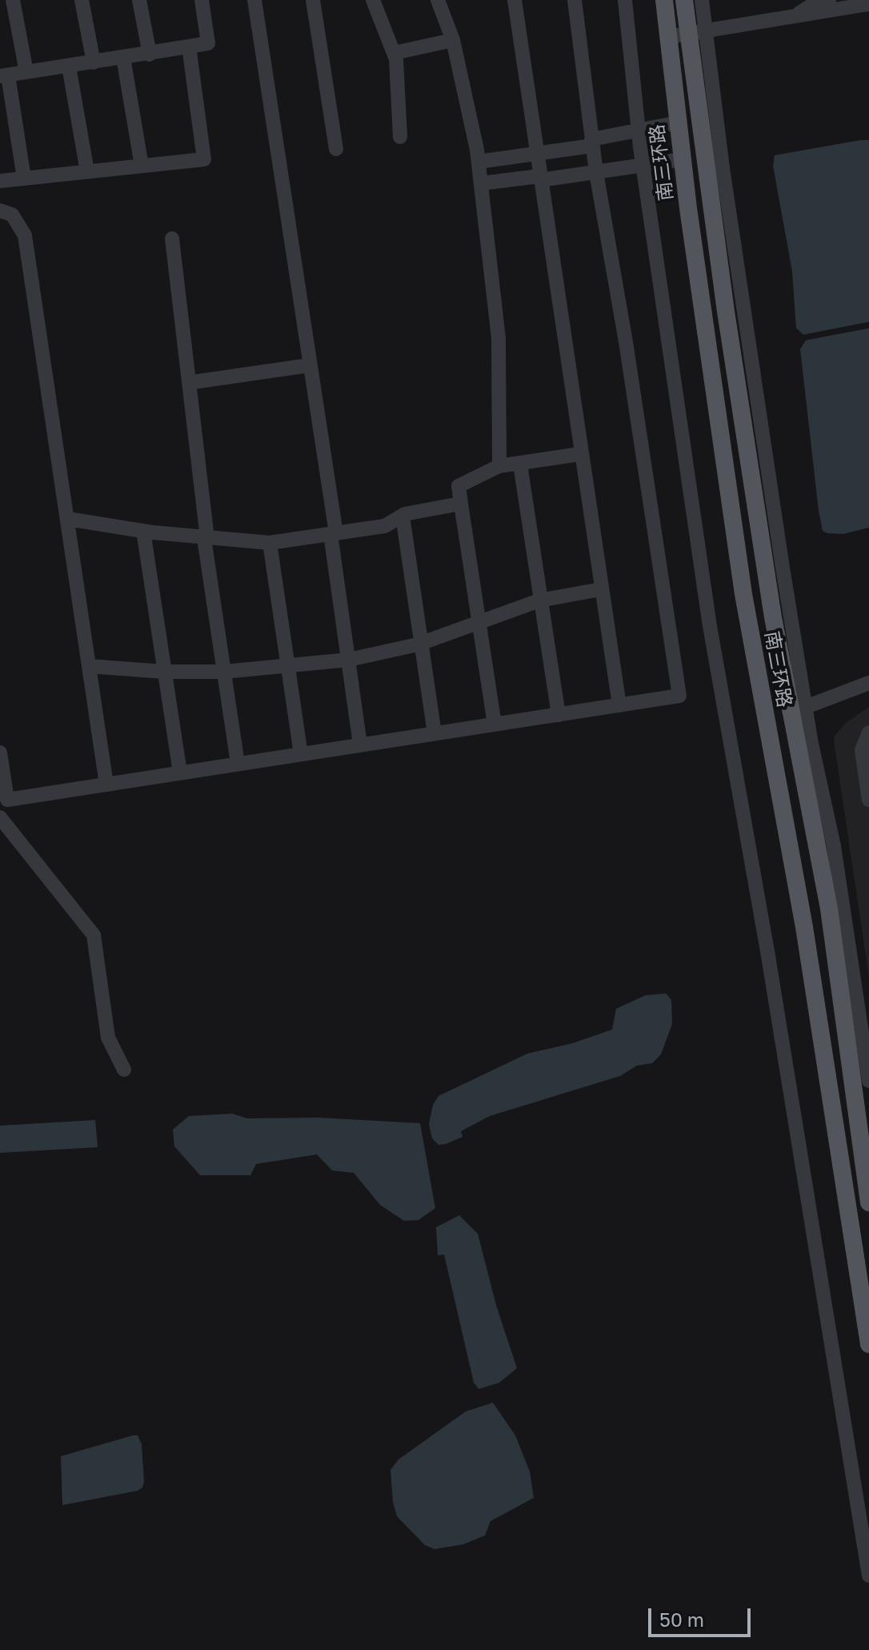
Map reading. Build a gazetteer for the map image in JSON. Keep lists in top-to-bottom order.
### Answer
{
  "streets": {
    "main road": ["南三环路"]
  },
  "scale_bar": "50 m"
}
